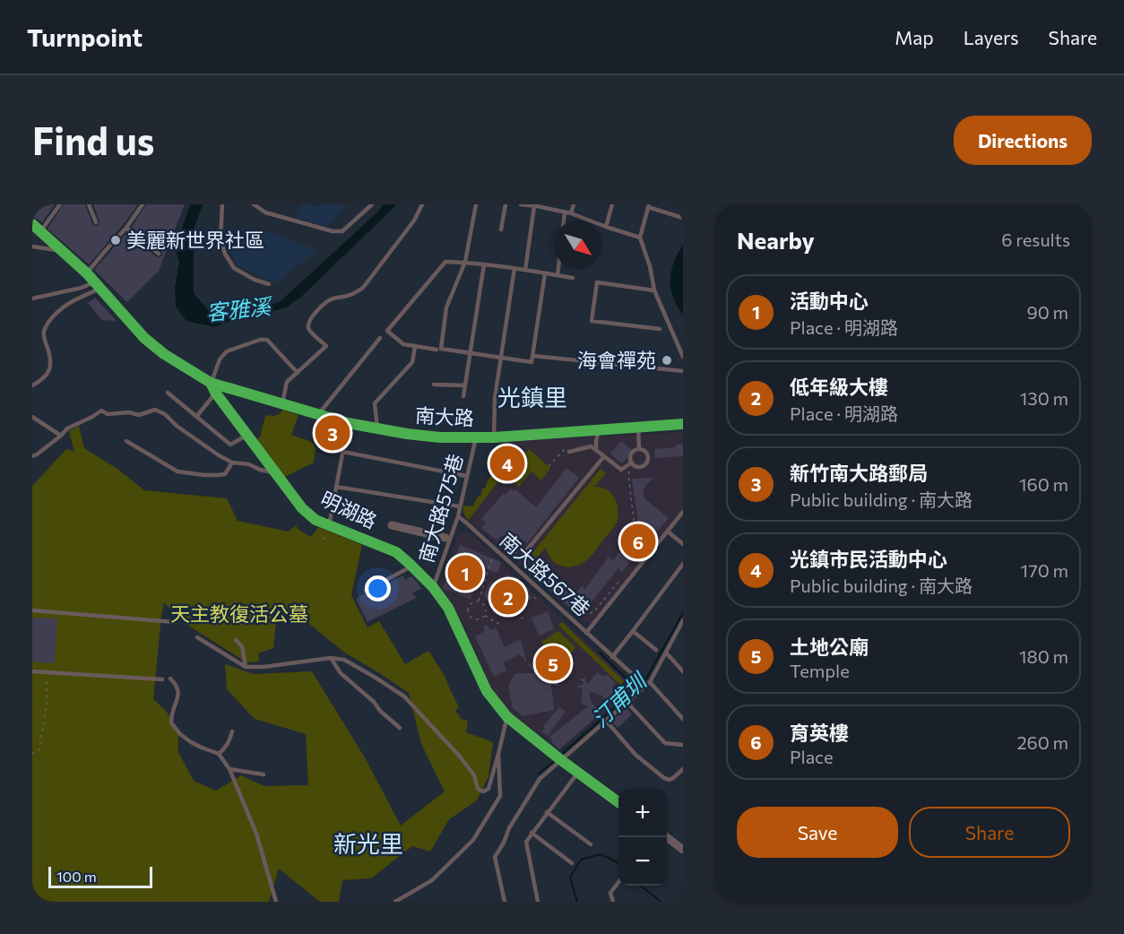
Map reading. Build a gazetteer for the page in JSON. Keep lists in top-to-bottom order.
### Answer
{
  "streets": {
    "main road": ["南大路", "明湖路"],
    "lane": ["南大路575巷", "南大路567巷"]
  },
  "crossings": [
    ["南大路", "南大路575巷"],
    ["南大路", "明湖路"],
    ["南大路575巷", "明湖路"],
    ["南大路575巷", "南大路567巷"]
  ],
  "districts": ["光鎮里", "新光里"],
  "water": ["客雅溪", "汀甫圳"],
  "parks": ["天主教復活公墓"],
  "places": ["美麗新世界社區", "海會禪苑"],
  "scale_bar": "100 m",
  "north": "bottom right",
  "page": {
    "header": "Turnpoint",
    "nav": ["Map", "Layers", "Share"],
    "buttons": [
      "Directions",
      ["Save", "Share"]
    ],
    "title": "Find us",
    "heading": ["Nearby", "6 results"],
    "list": [
      {
        "mark": "1",
        "name": "活動中心",
        "note": "Place · 明湖路",
        "value": "90 m"
      },
      {
        "mark": "2",
        "name": "低年級大樓",
        "note": "Place · 明湖路",
        "value": "130 m"
      },
      {
        "mark": "3",
        "name": "新竹南大路郵局",
        "note": "Public building · 南大路",
        "value": "160 m"
      },
      {
        "mark": "4",
        "name": "光鎮市民活動中心",
        "note": "Public building · 南大路",
        "value": "170 m"
      },
      {
        "mark": "5",
        "name": "土地公廟",
        "note": "Temple",
        "value": "180 m"
      },
      {
        "mark": "6",
        "name": "育英樓",
        "note": "Place",
        "value": "260 m"
      }
    ],
    "pins": [
      "3",
      "4",
      "6",
      "1",
      "2",
      "5"
    ],
    "map_buttons": ["+", "−"],
    "scale": "100 m"
  }
}
